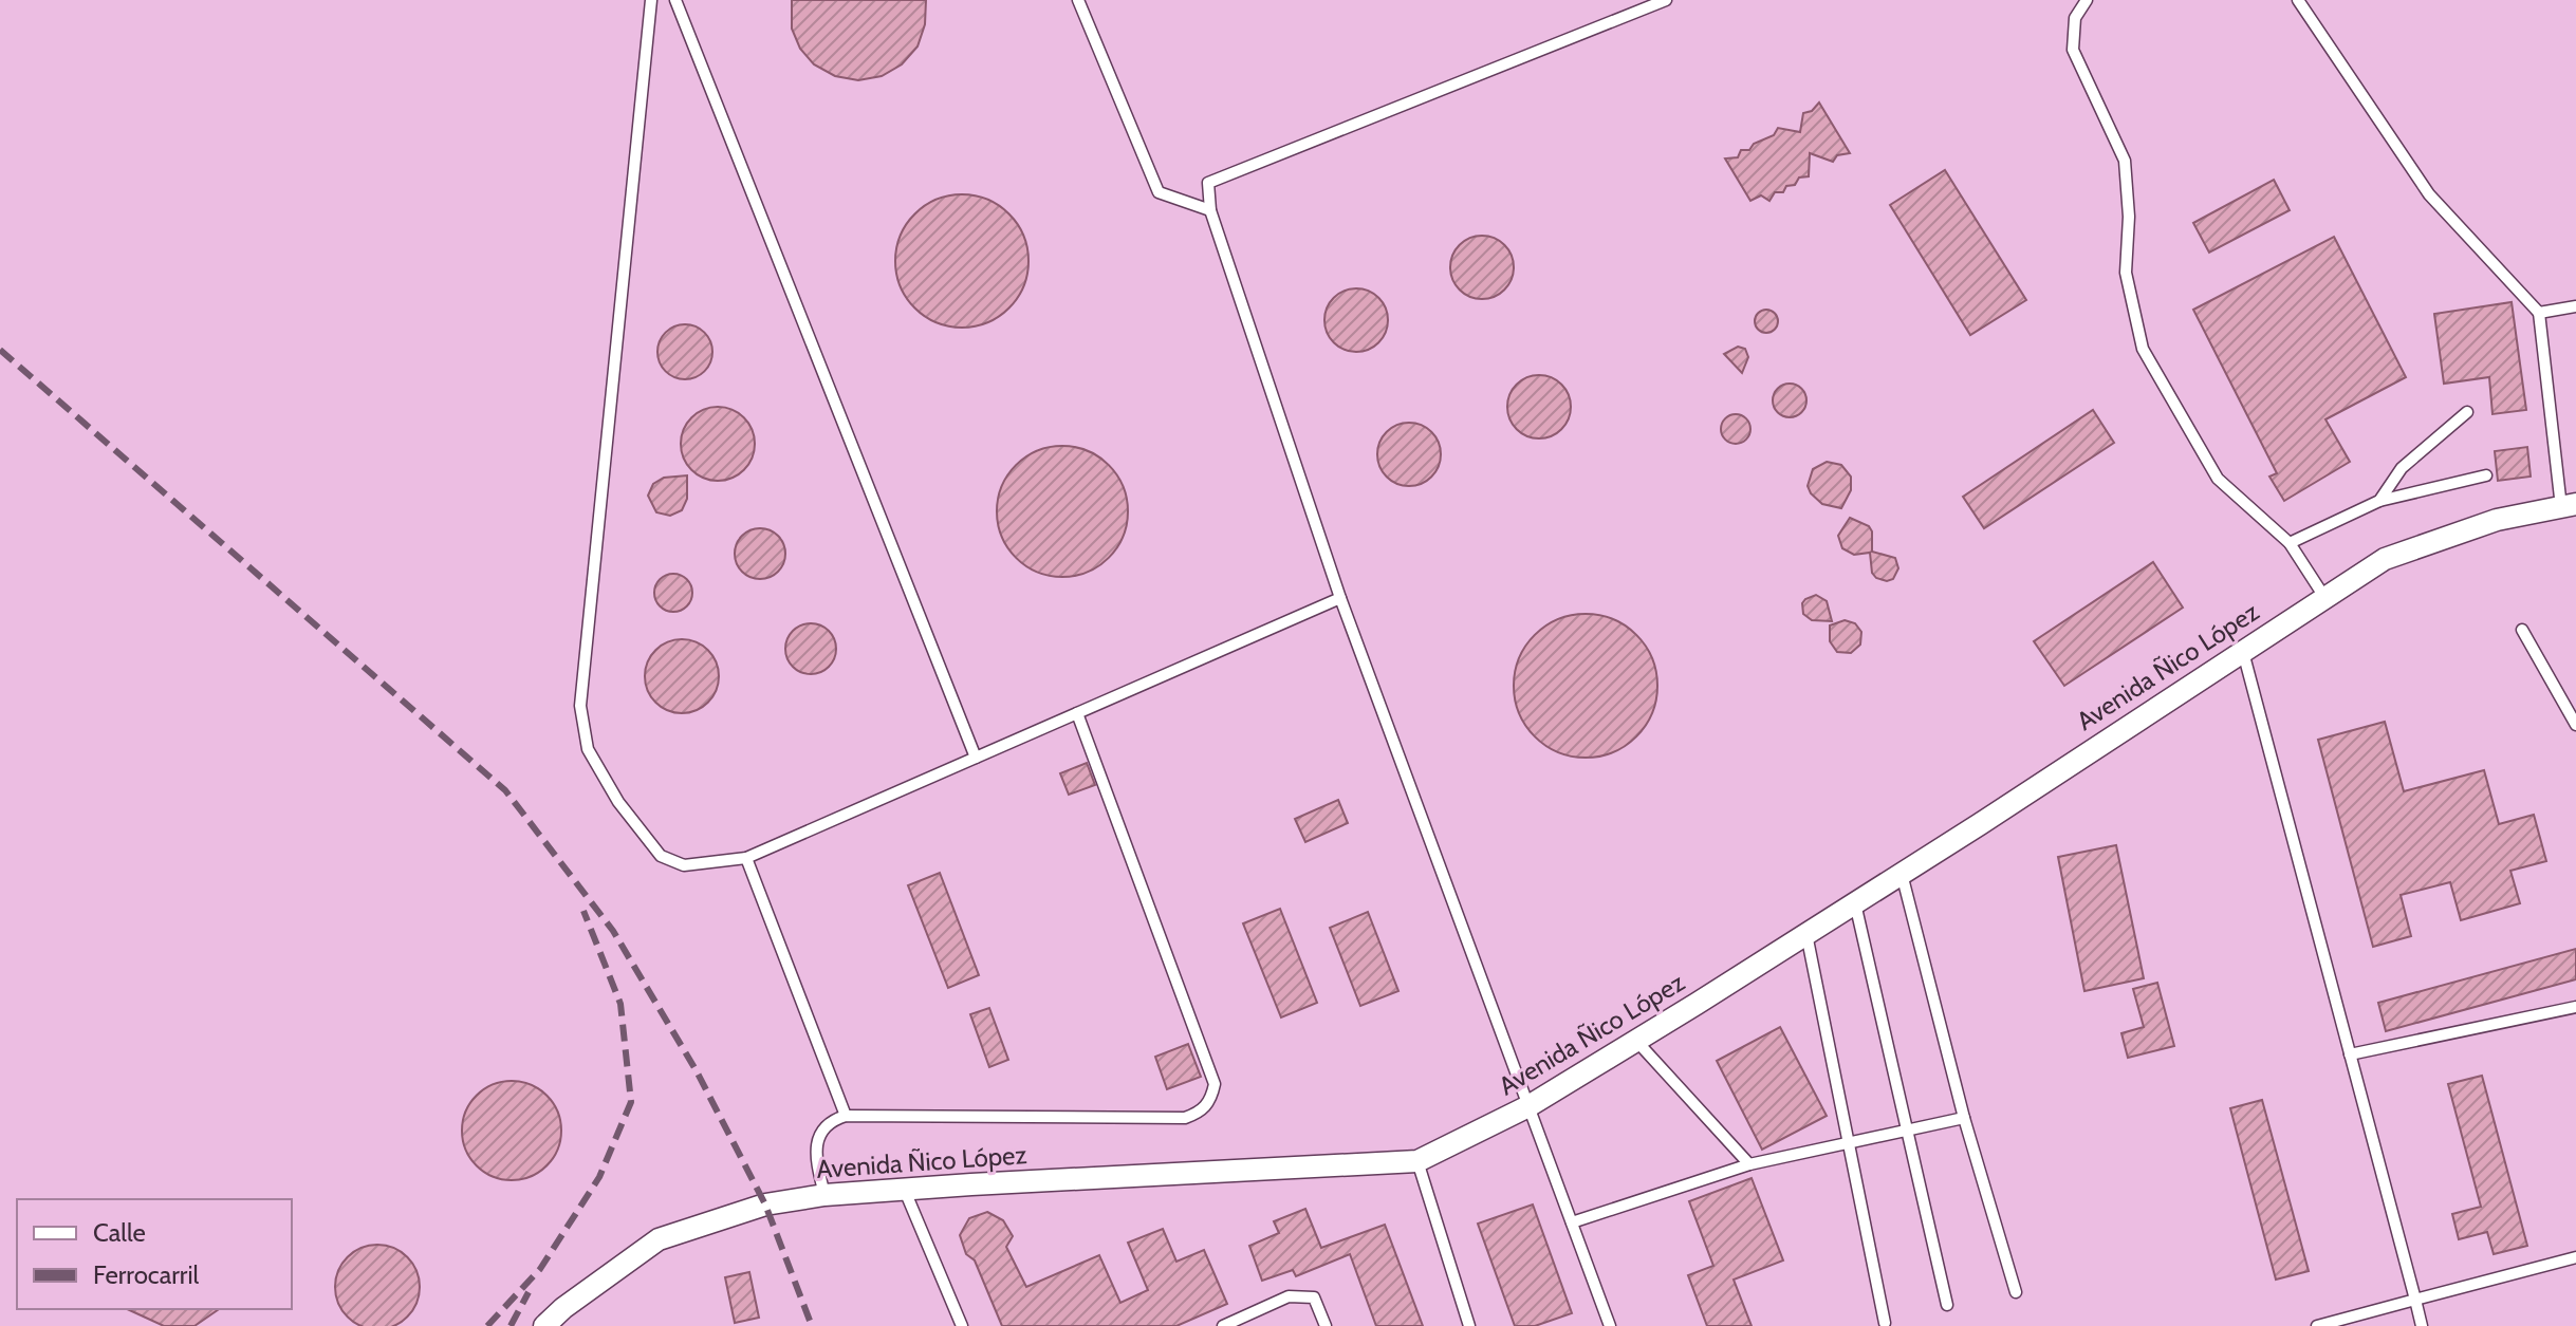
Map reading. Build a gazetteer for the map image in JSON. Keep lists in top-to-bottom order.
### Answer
{
  "streets": {
    "street": ["Avenida Ñico López"]
  },
  "legend": ["Calle", "Ferrocarril"]
}
